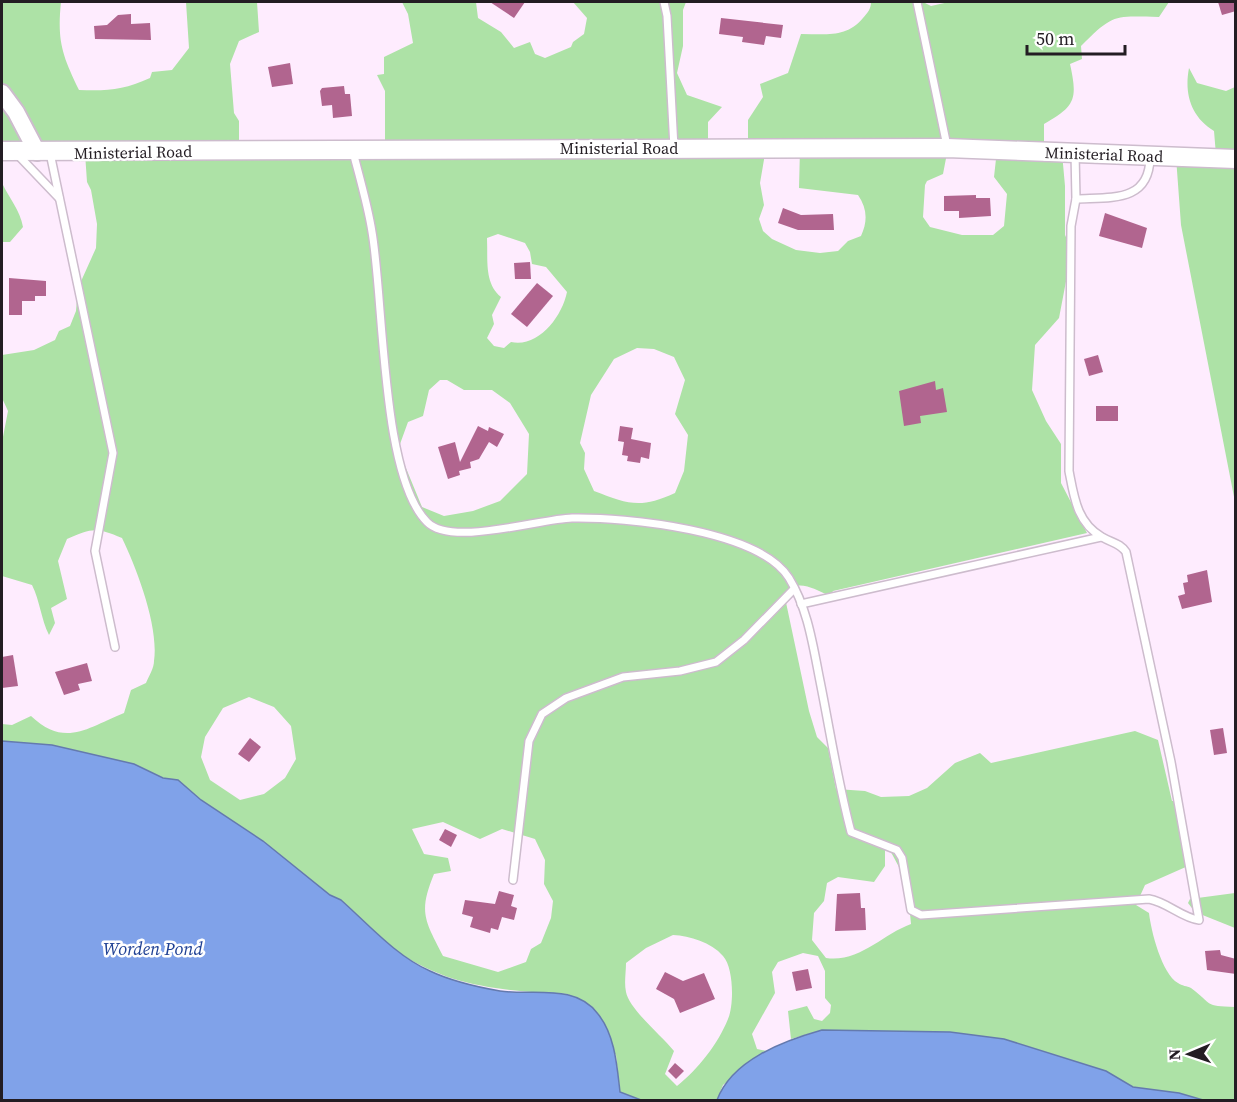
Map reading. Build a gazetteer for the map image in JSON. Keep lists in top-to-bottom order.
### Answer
{
  "streets": {
    "main road": ["Ministerial Road"]
  },
  "water": ["Worden Pond"],
  "scale_bar": "50 m",
  "north": "left"
}
